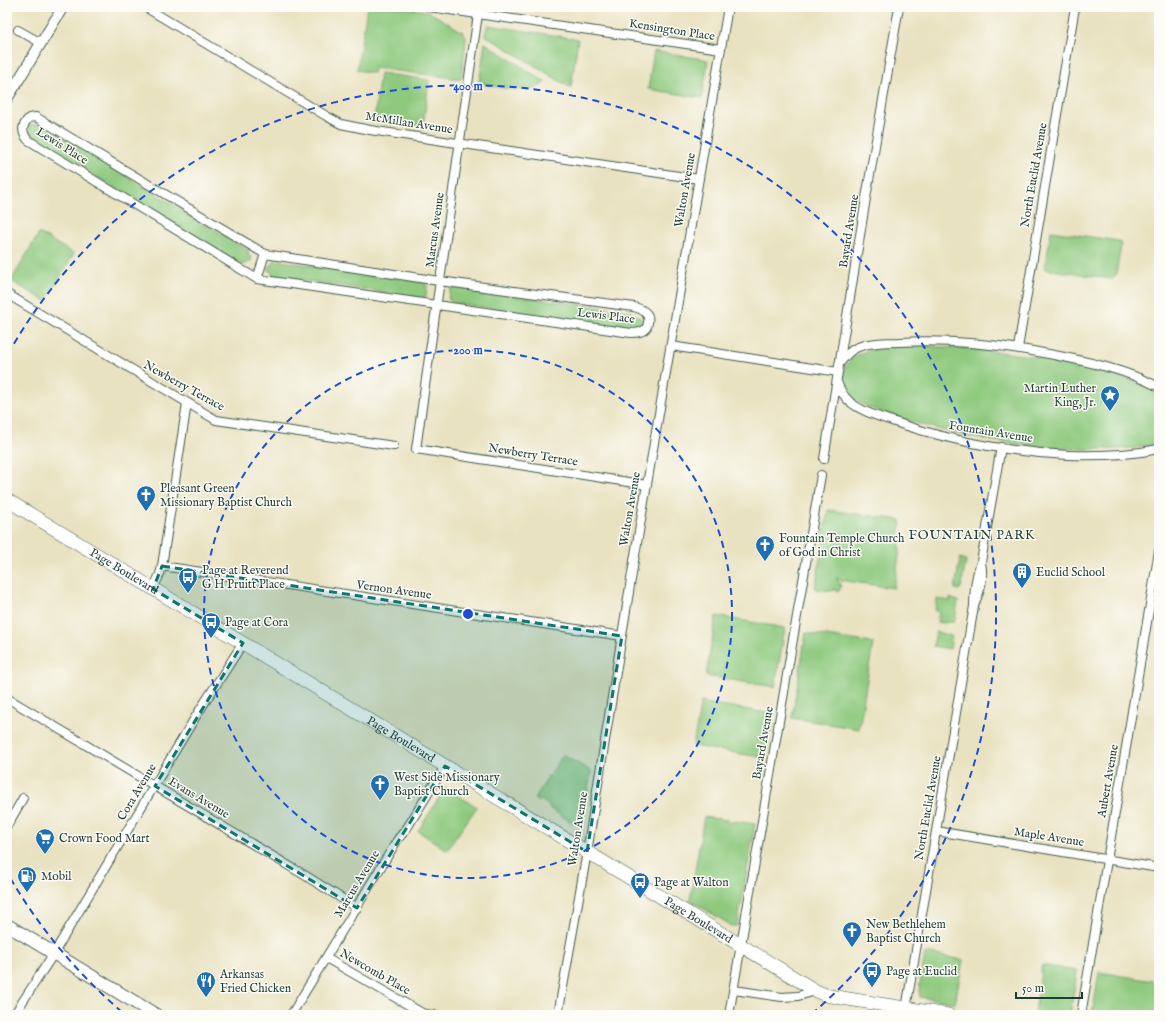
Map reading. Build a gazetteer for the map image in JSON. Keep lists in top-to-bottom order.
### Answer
{
  "streets": {
    "main road": ["Page Boulevard"],
    "street": [
      "Kensington Place",
      "McMillan Avenue",
      "Lewis Place",
      "North Euclid Avenue",
      "Walton Avenue",
      "Marcus Avenue",
      "Bayard Avenue",
      "Newberry Terrace",
      "Fountain Avenue",
      "Vernon Avenue",
      "Aubert Avenue",
      "Cora Avenue",
      "Evans Avenue",
      "Maple Avenue",
      "Newcomb Place"
    ]
  },
  "crossings": [
    ["Kensington Place", "Walton Avenue"],
    ["Kensington Place", "Marcus Avenue"],
    ["McMillan Avenue", "Walton Avenue"],
    ["McMillan Avenue", "Marcus Avenue"],
    ["Lewis Place", "Marcus Avenue"],
    ["North Euclid Avenue", "Fountain Avenue"],
    ["North Euclid Avenue", "Page Boulevard"],
    ["North Euclid Avenue", "Maple Avenue"],
    ["Walton Avenue", "Newberry Terrace"],
    ["Walton Avenue", "Page Boulevard"],
    ["Walton Avenue", "Vernon Avenue"],
    ["Marcus Avenue", "Newberry Terrace"],
    ["Marcus Avenue", "Page Boulevard"],
    ["Marcus Avenue", "Evans Avenue"],
    ["Marcus Avenue", "Newcomb Place"],
    ["Bayard Avenue", "Fountain Avenue"],
    ["Bayard Avenue", "Page Boulevard"],
    ["Page Boulevard", "Cora Avenue"],
    ["Aubert Avenue", "Maple Avenue"],
    ["Cora Avenue", "Evans Avenue"]
  ],
  "districts": ["FOUNTAIN PARK"],
  "places": {
    "place": ["Martin Luther King, Jr."],
    "church": [
      "Pleasant Green Missionary Baptist Church",
      "Fountain Temple Church of God in Christ",
      "West Side Missionary Baptist Church",
      "New Bethlehem Baptist Church"
    ],
    "building": ["Euclid School"],
    "bus stop": [
      "Page at Reverend G H Pruitt Place",
      "Page at Cora",
      "Page at Walton",
      "Page at Euclid"
    ],
    "supermarket": ["Crown Food Mart"],
    "fuel station": ["Mobil"],
    "restaurant": ["Arkansas Fried Chicken"]
  },
  "scale_bar": "50 m",
  "rings": ["400 m", "200 m"]
}
